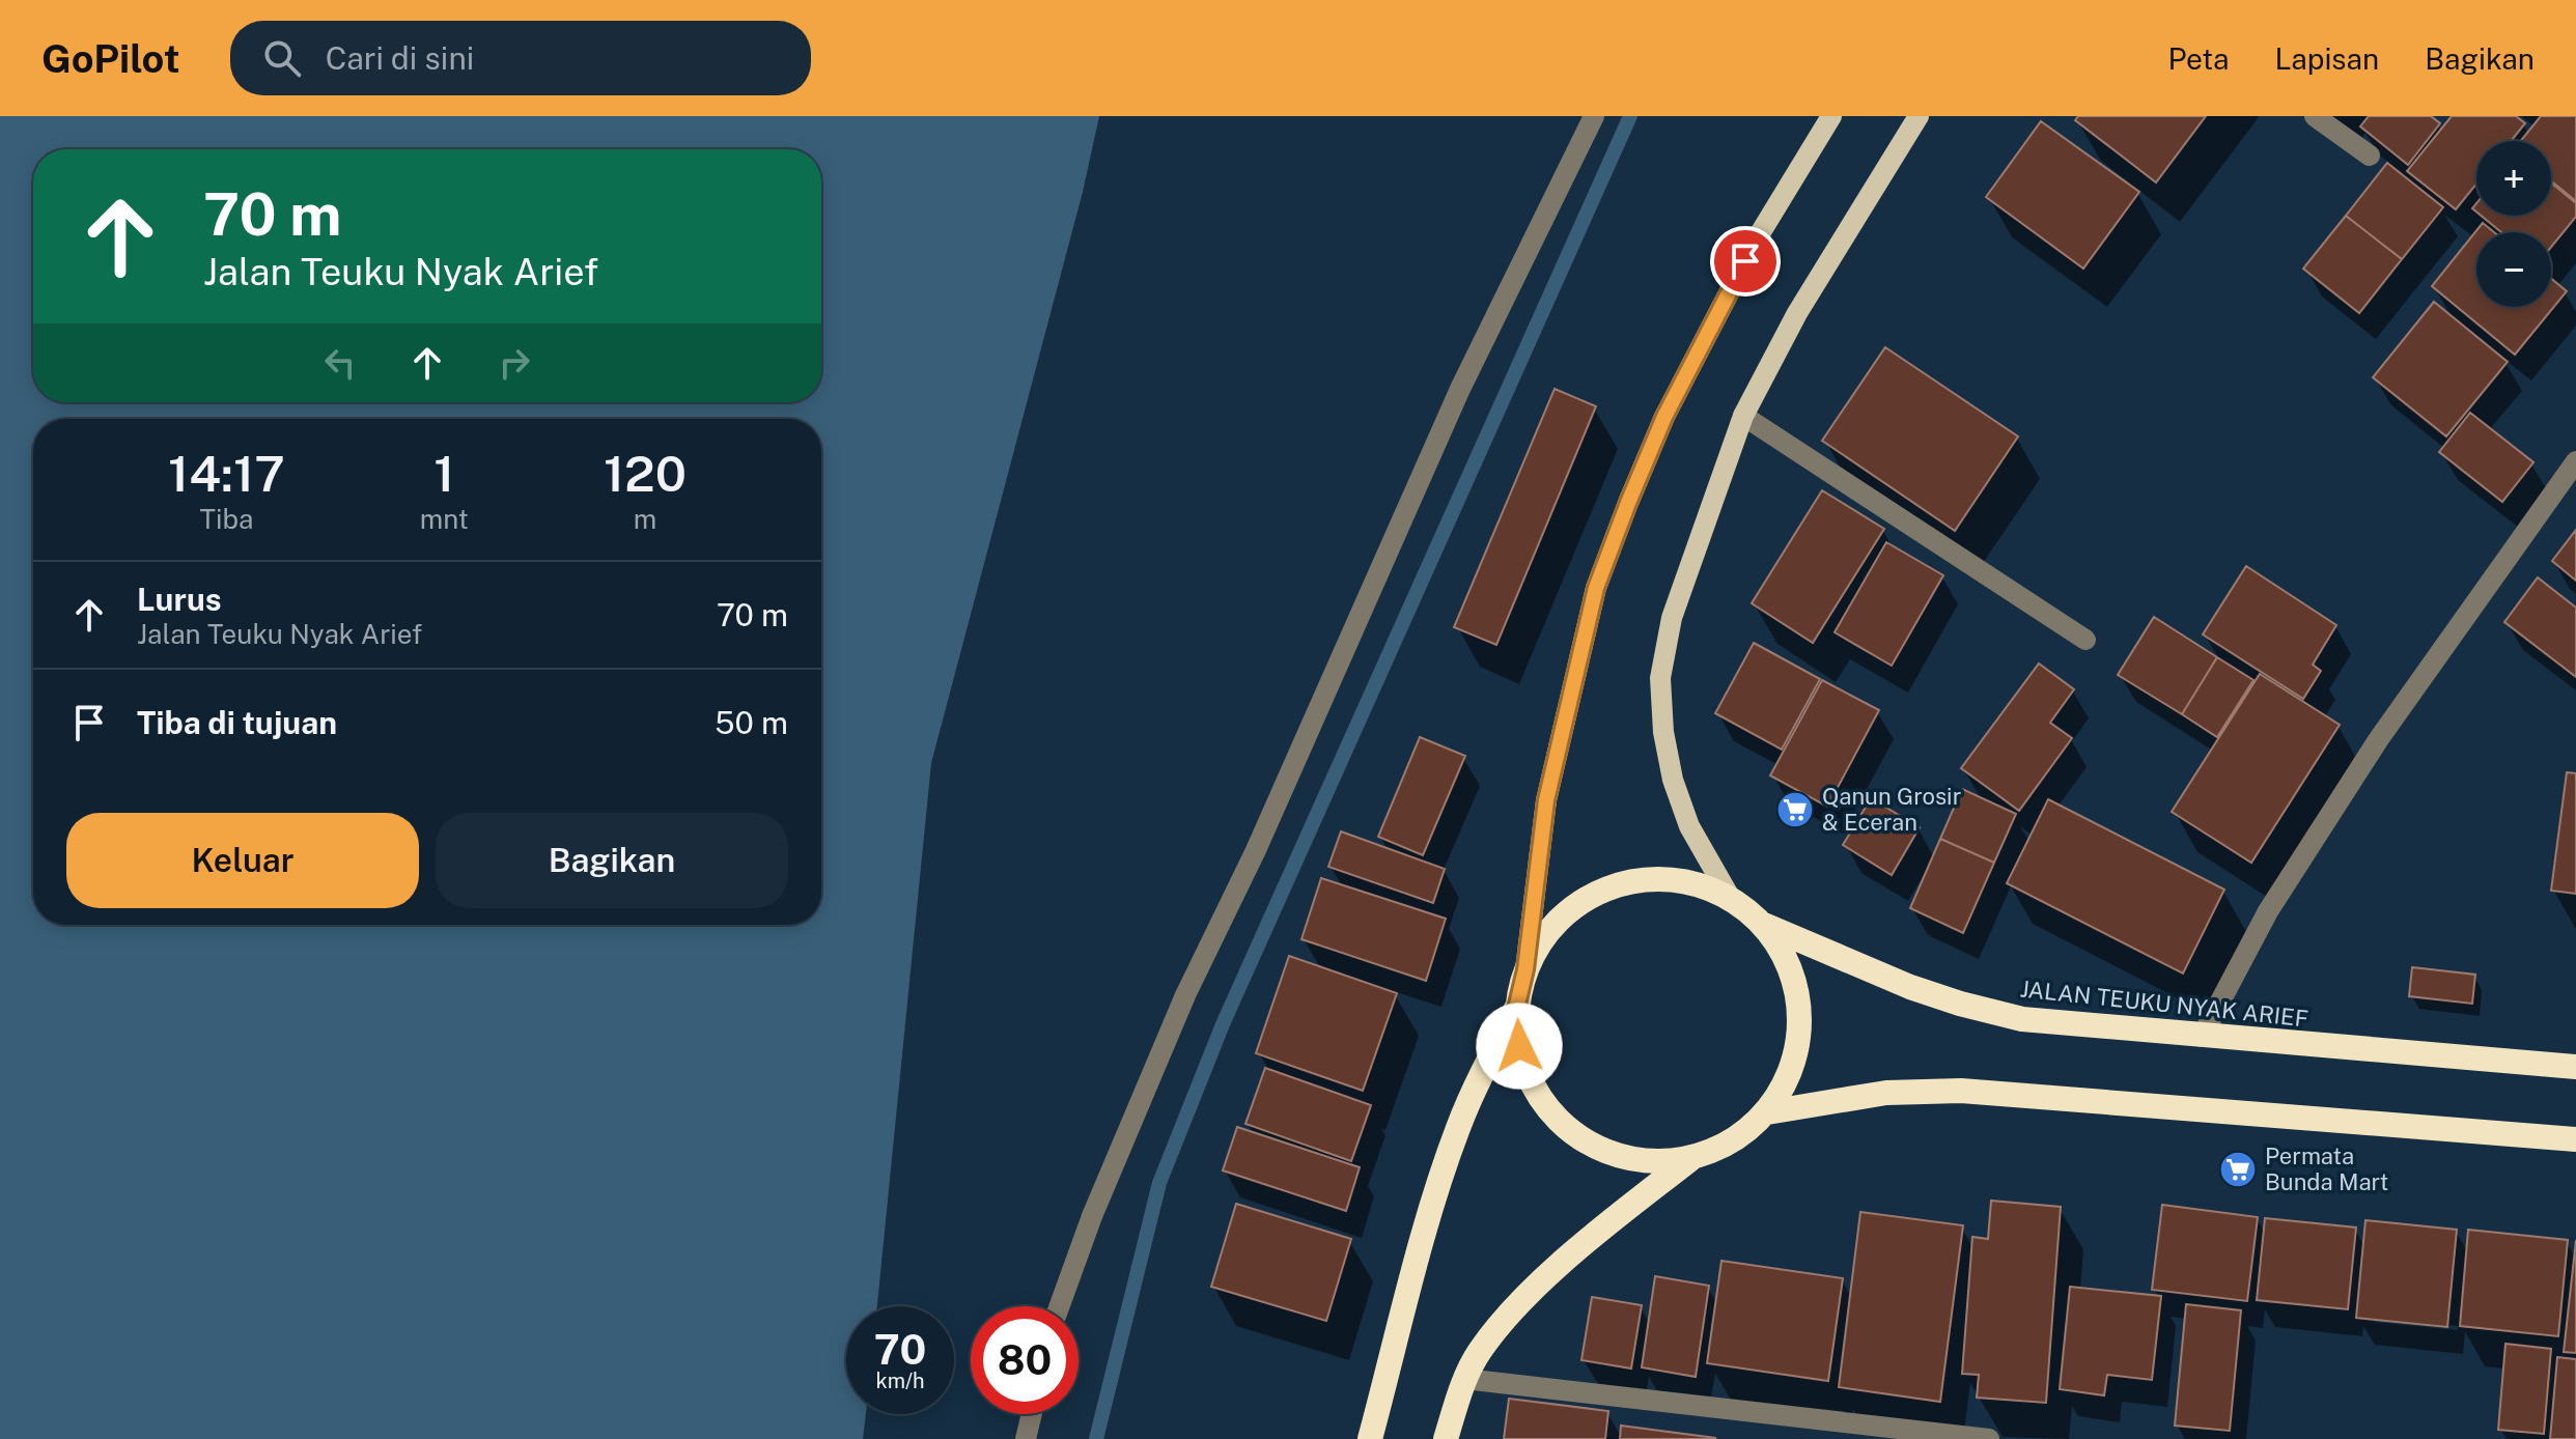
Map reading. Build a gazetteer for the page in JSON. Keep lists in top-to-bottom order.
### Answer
{
  "streets": {
    "highway": ["JALAN TEUKU NYAK ARIEF"]
  },
  "places": {
    "supermarket": ["Qanun Grosir & Eceran", "Permata Bunda Mart"]
  },
  "page": {
    "header": "GoPilot",
    "search": "Cari di sini",
    "nav": ["Peta", "Lapisan", "Bagikan"],
    "map_buttons": ["+", "−"],
    "turn": ["70 m", "Jalan Teuku Nyak Arief"],
    "eta": [
      "14:17",
      "Tiba",
      "1",
      "mnt",
      "120",
      "m"
    ],
    "list": [
      {
        "name": "Lurus",
        "note": "Jalan Teuku Nyak Arief",
        "value": "70 m"
      },
      {
        "name": "Tiba di tujuan",
        "value": "50 m"
      }
    ],
    "buttons": ["Keluar", "Bagikan"],
    "speed": "70 km/h",
    "limit": "80"
  }
}
